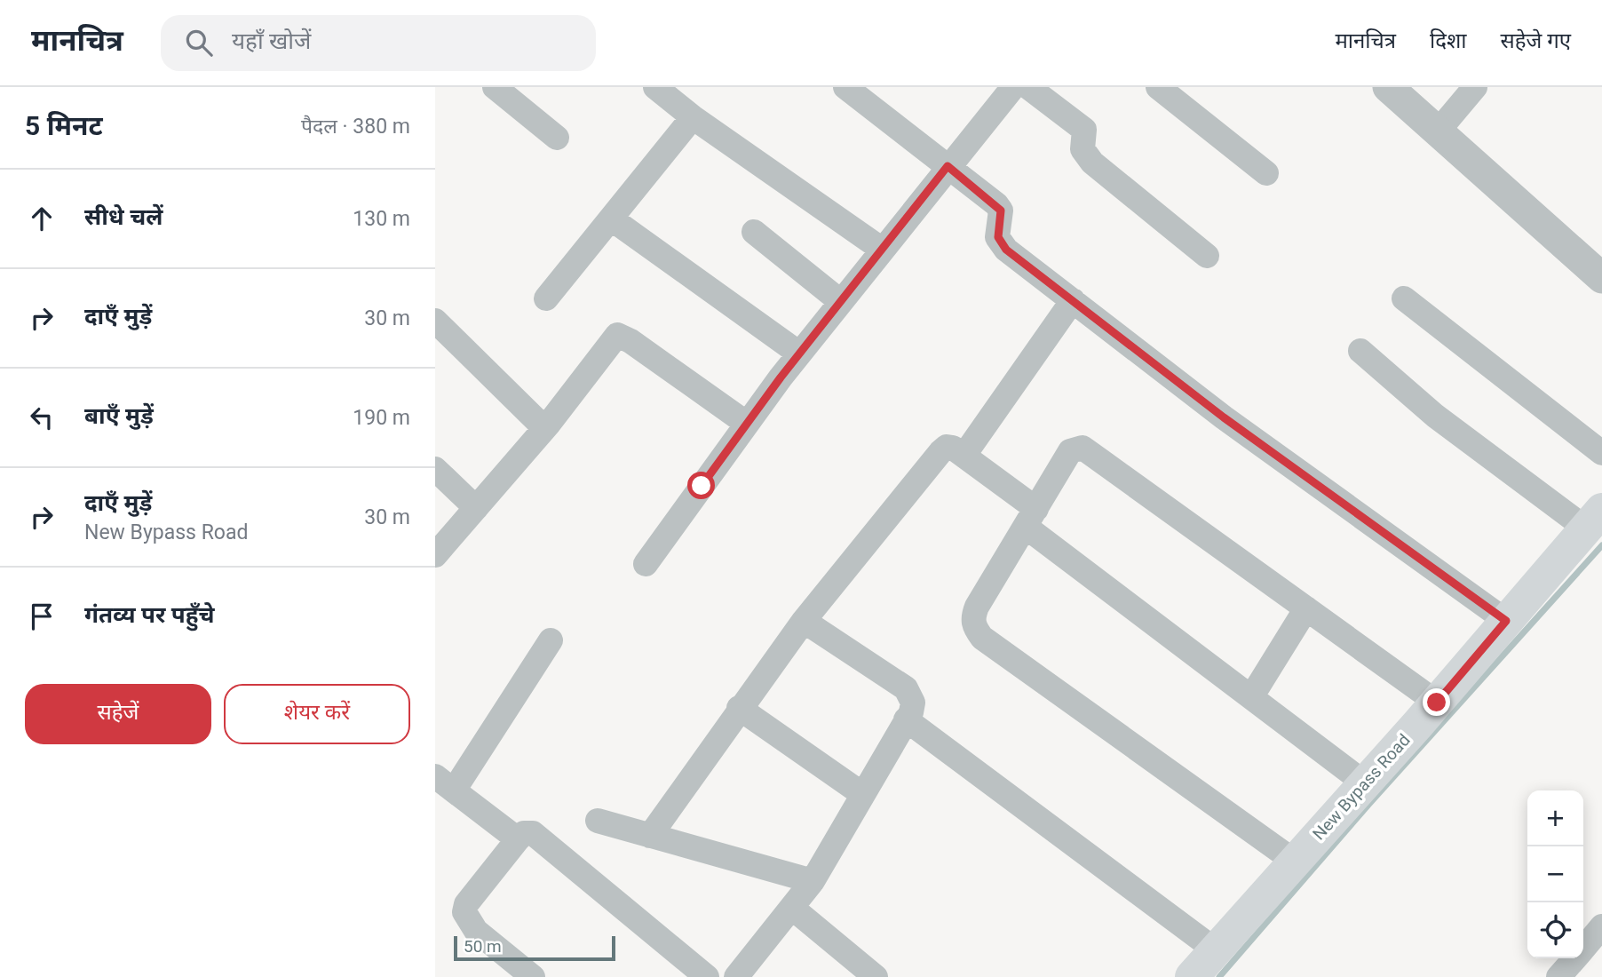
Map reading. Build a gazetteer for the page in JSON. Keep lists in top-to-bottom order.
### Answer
{
  "streets": {
    "main road": ["New Bypass Road"]
  },
  "scale_bar": "50 m",
  "page": {
    "header": "मानचित्र",
    "search": "यहाँ खोजें",
    "nav": ["मानचित्र", "दिशा", "सहेजे गए"],
    "heading": ["5 मिनट", "पैदल · 380 m"],
    "list": [
      ["सीधे चलें", "130 m"],
      ["दाएँ मुड़ें", "30 m"],
      ["बाएँ मुड़ें", "190 m"],
      ["दाएँ मुड़ें", "New Bypass Road", "30 m"],
      "गंतव्य पर पहुँचे"
    ],
    "buttons": ["सहेजें", "शेयर करें"],
    "map_buttons": ["+", "−"],
    "scale": "50 m"
  }
}
